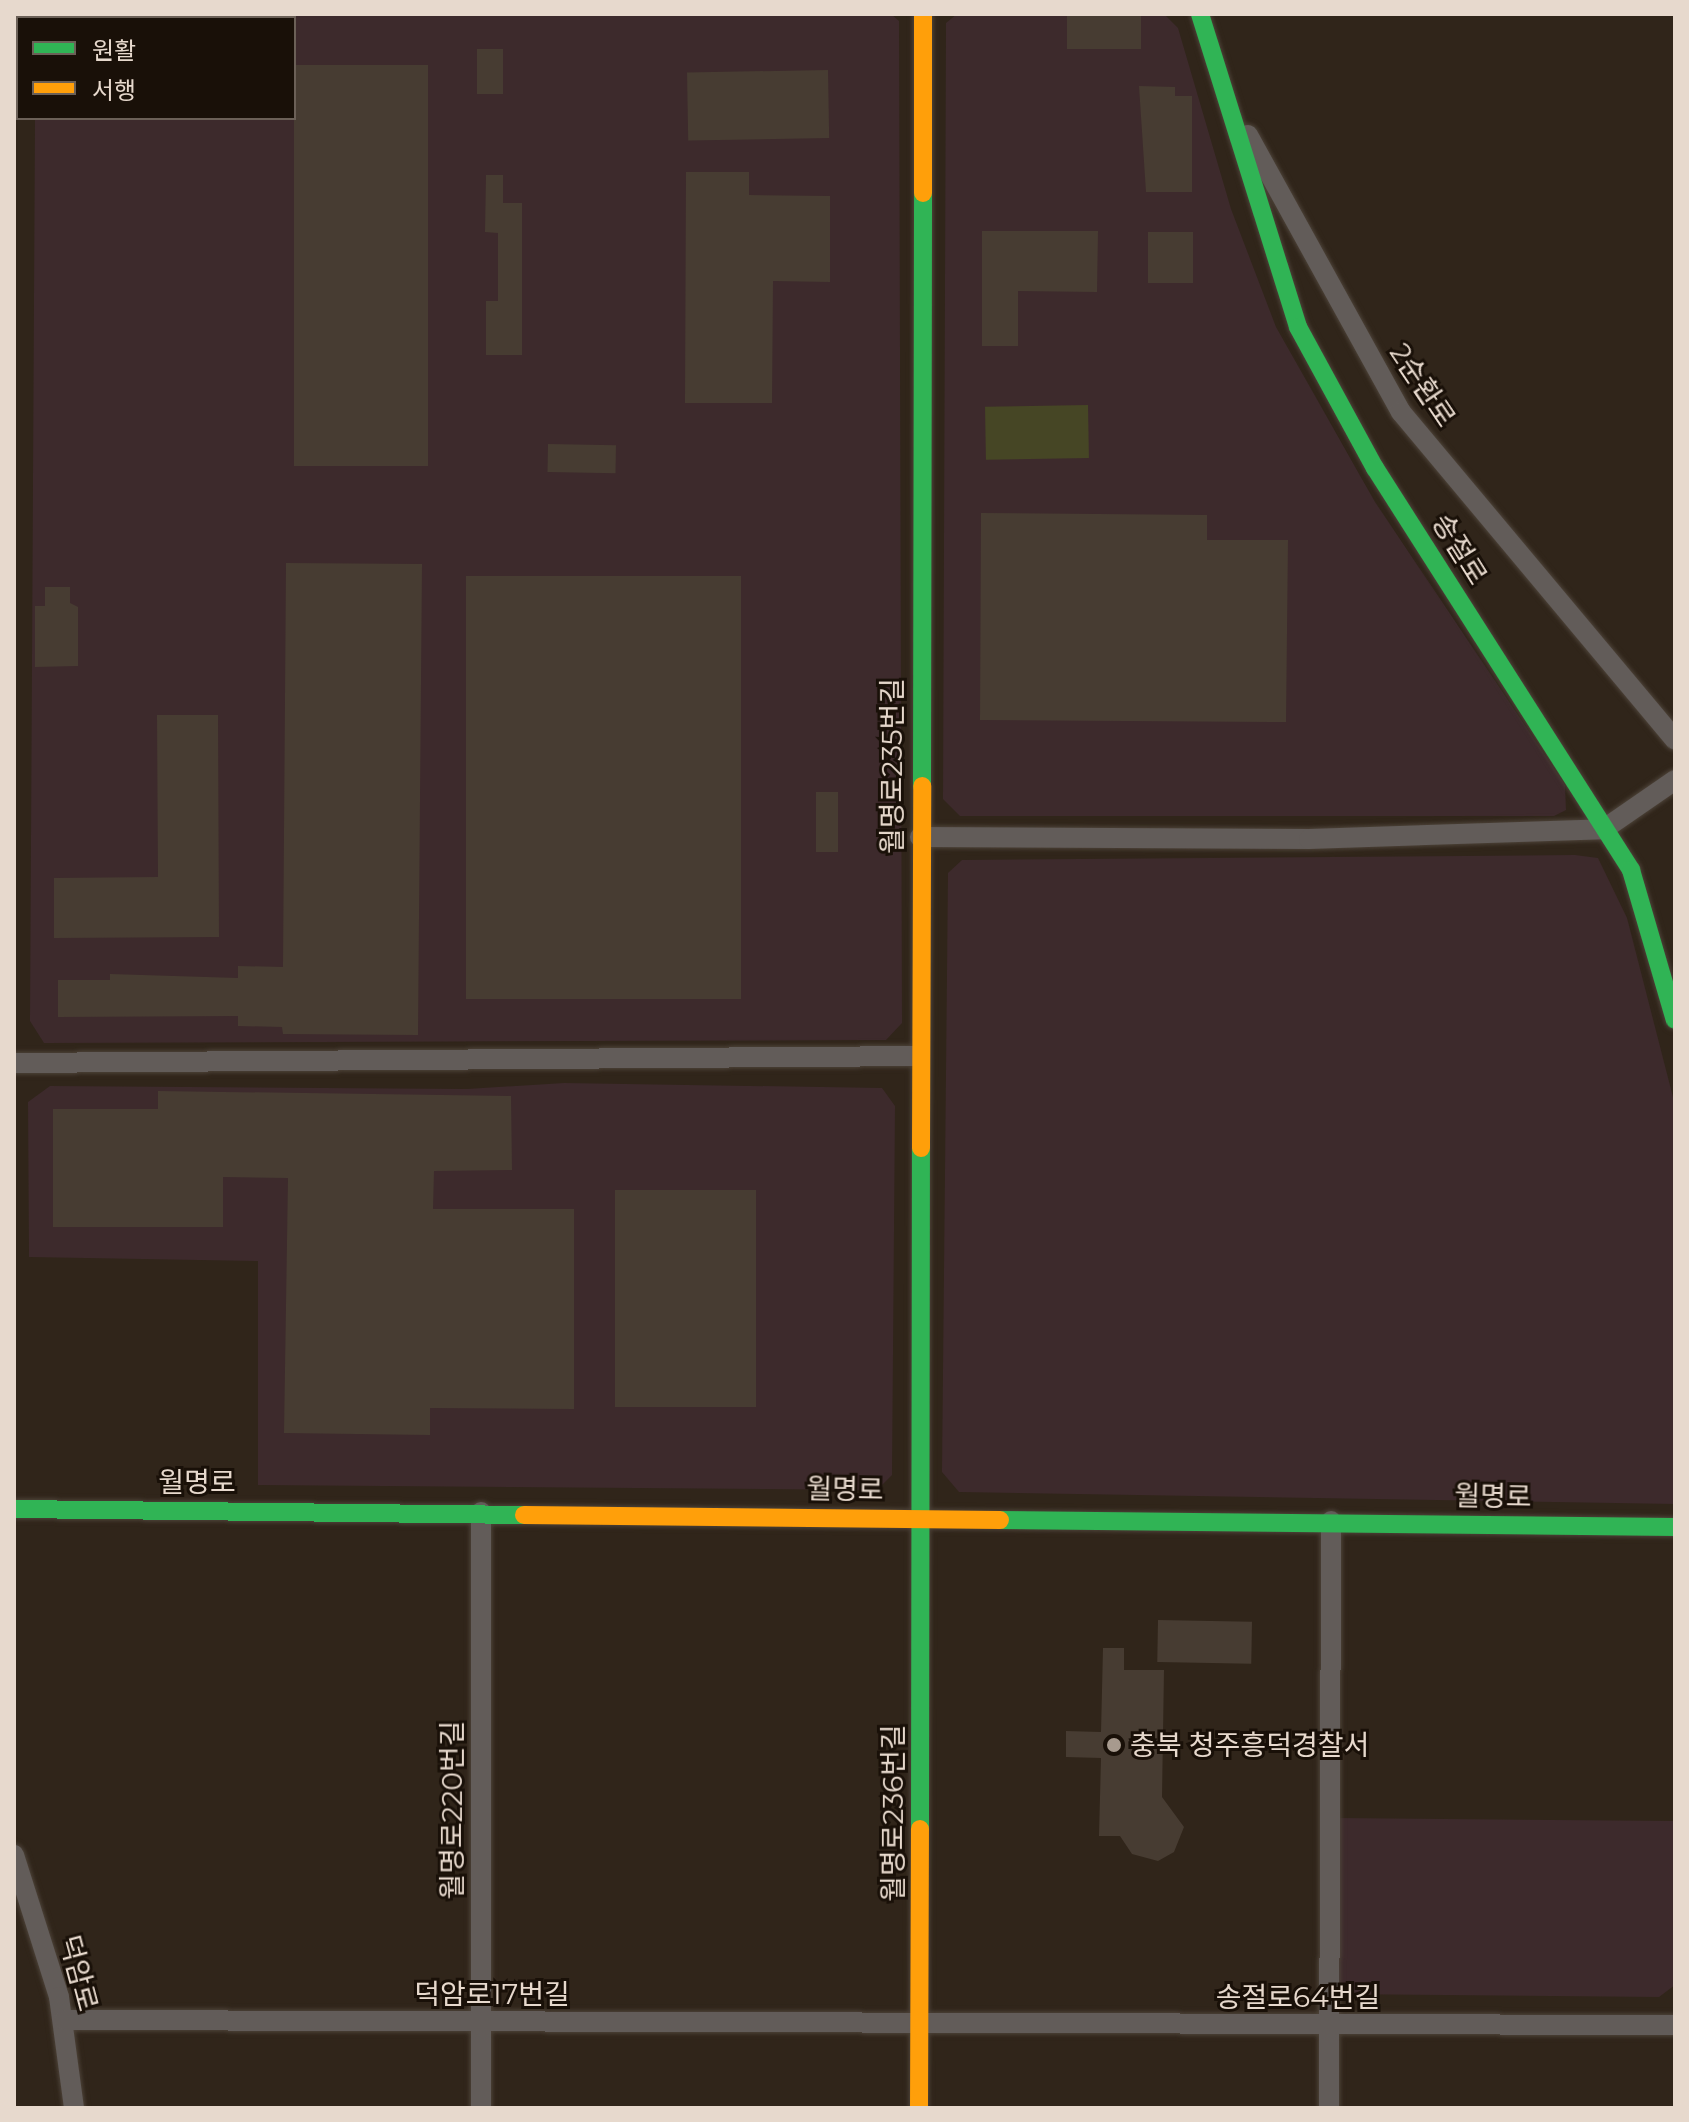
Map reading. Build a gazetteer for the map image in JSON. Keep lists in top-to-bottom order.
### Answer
{
  "streets": {
    "street": [
      "2순환로",
      "송절로",
      "월명로235번길",
      "월명로",
      "월명로220번길",
      "월명로236번길",
      "덕암로",
      "덕암로17번길",
      "송절로64번길"
    ]
  },
  "crossings": [
    ["2순환로", "송절로"],
    ["월명로235번길", "월명로"],
    ["월명로235번길", "월명로236번길"],
    ["월명로", "월명로220번길"],
    ["월명로", "월명로236번길"],
    ["월명로220번길", "덕암로17번길"],
    ["월명로236번길", "덕암로17번길"],
    ["월명로236번길", "송절로64번길"],
    ["덕암로", "덕암로17번길"],
    ["덕암로17번길", "송절로64번길"]
  ],
  "places": ["충북 청주흥덕경찰서"],
  "legend": ["원활", "서행"]
}
